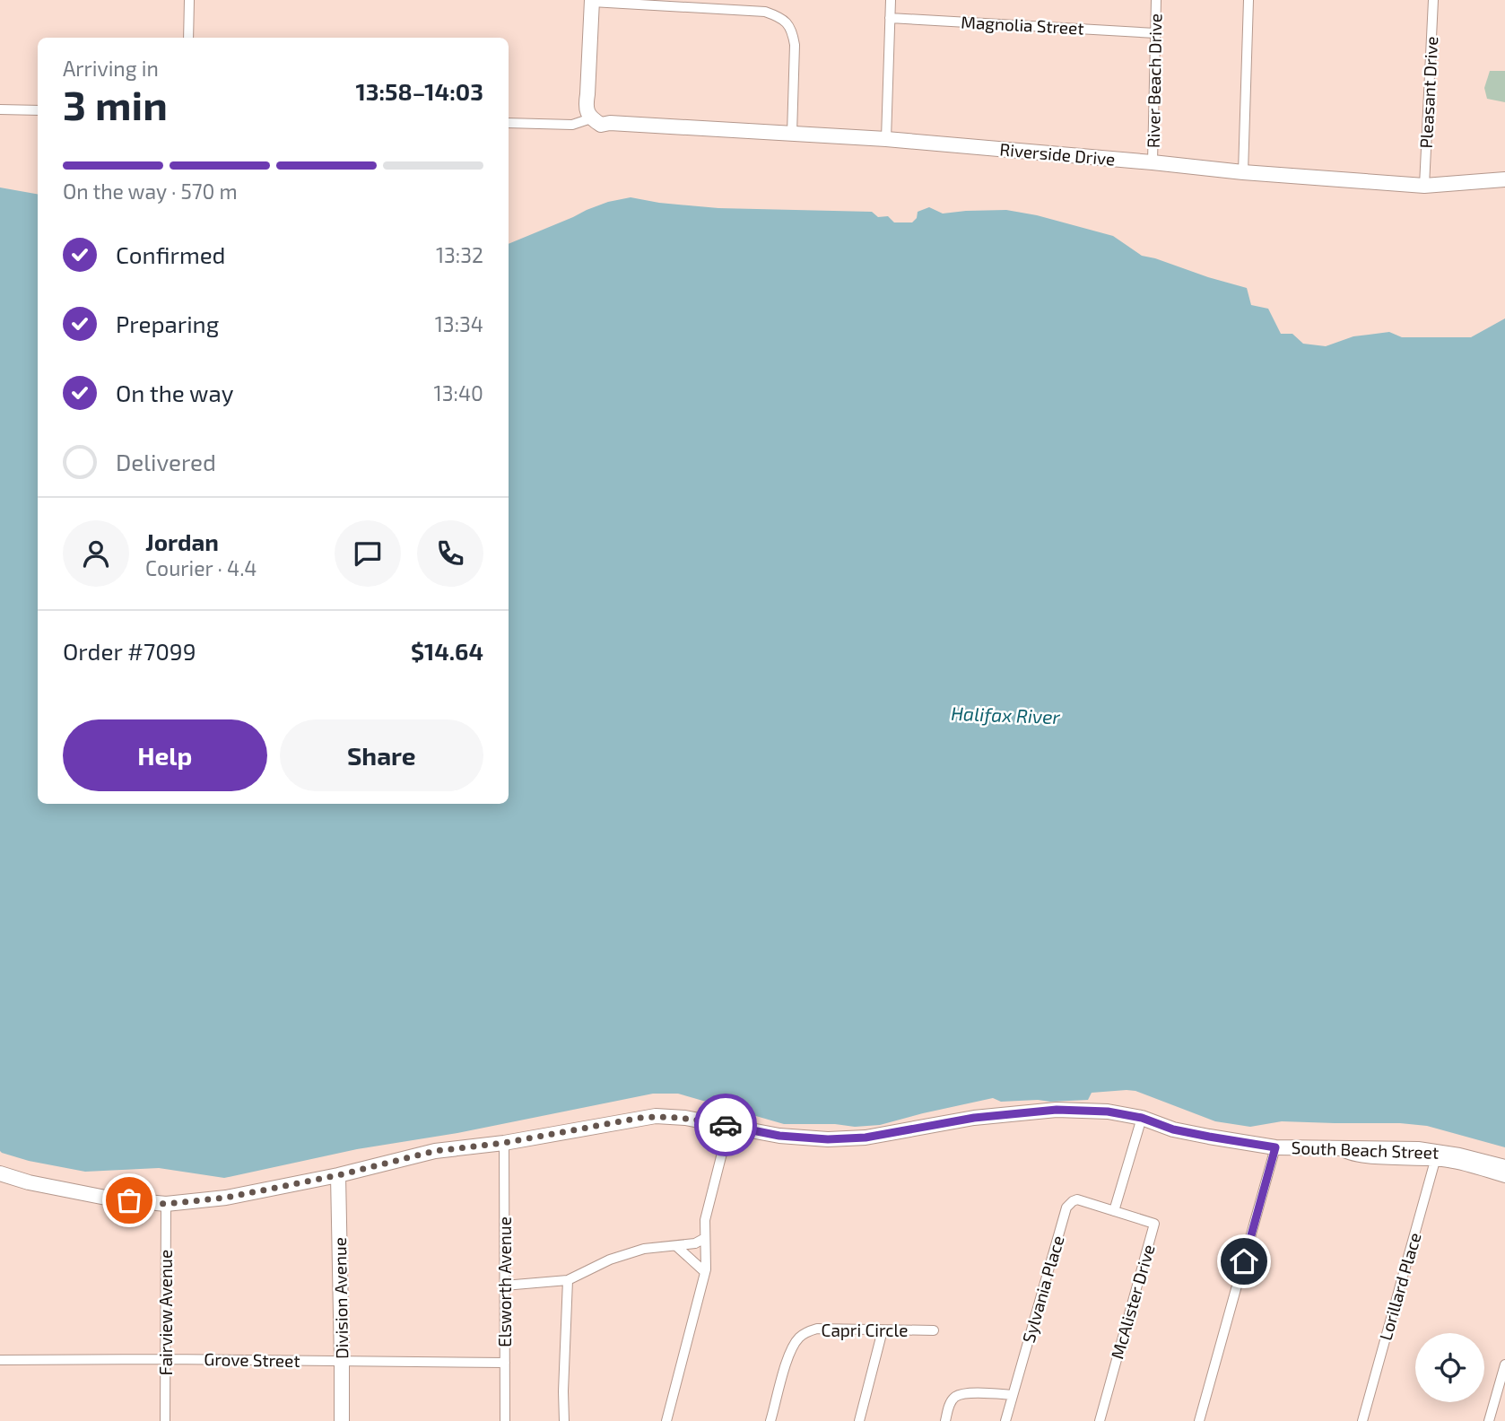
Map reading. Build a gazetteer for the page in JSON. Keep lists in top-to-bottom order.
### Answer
{
  "streets": {
    "street": [
      "Magnolia Street",
      "River Beach Drive",
      "Pleasant Drive",
      "Riverside Drive",
      "South Beach Street",
      "Elsworth Avenue",
      "Lorillard Place",
      "Sylvania Place",
      "Division Avenue",
      "McAlister Drive",
      "Fairview Avenue",
      "Capri Circle",
      "Grove Street"
    ]
  },
  "crossings": [
    ["Magnolia Street", "River Beach Drive"],
    ["River Beach Drive", "Riverside Drive"],
    ["Pleasant Drive", "Riverside Drive"],
    ["South Beach Street", "Elsworth Avenue"],
    ["South Beach Street", "Lorillard Place"],
    ["South Beach Street", "Division Avenue"],
    ["South Beach Street", "Fairview Avenue"],
    ["Elsworth Avenue", "Grove Street"],
    ["Sylvania Place", "McAlister Drive"],
    ["Division Avenue", "Grove Street"],
    ["Fairview Avenue", "Grove Street"]
  ],
  "water": ["Halifax River"],
  "page": {
    "heading": ["3 min", "Arriving in", "13:58–14:03"],
    "panel": [
      "Jordan",
      "Courier · 4.4",
      "Order #7099",
      "$14.64"
    ],
    "bar": "On the way · 570 m",
    "list": [
      ["Confirmed", "13:32"],
      ["Preparing", "13:34"],
      ["On the way", "13:40"],
      "Delivered"
    ],
    "buttons": ["Help", "Share"]
  }
}
